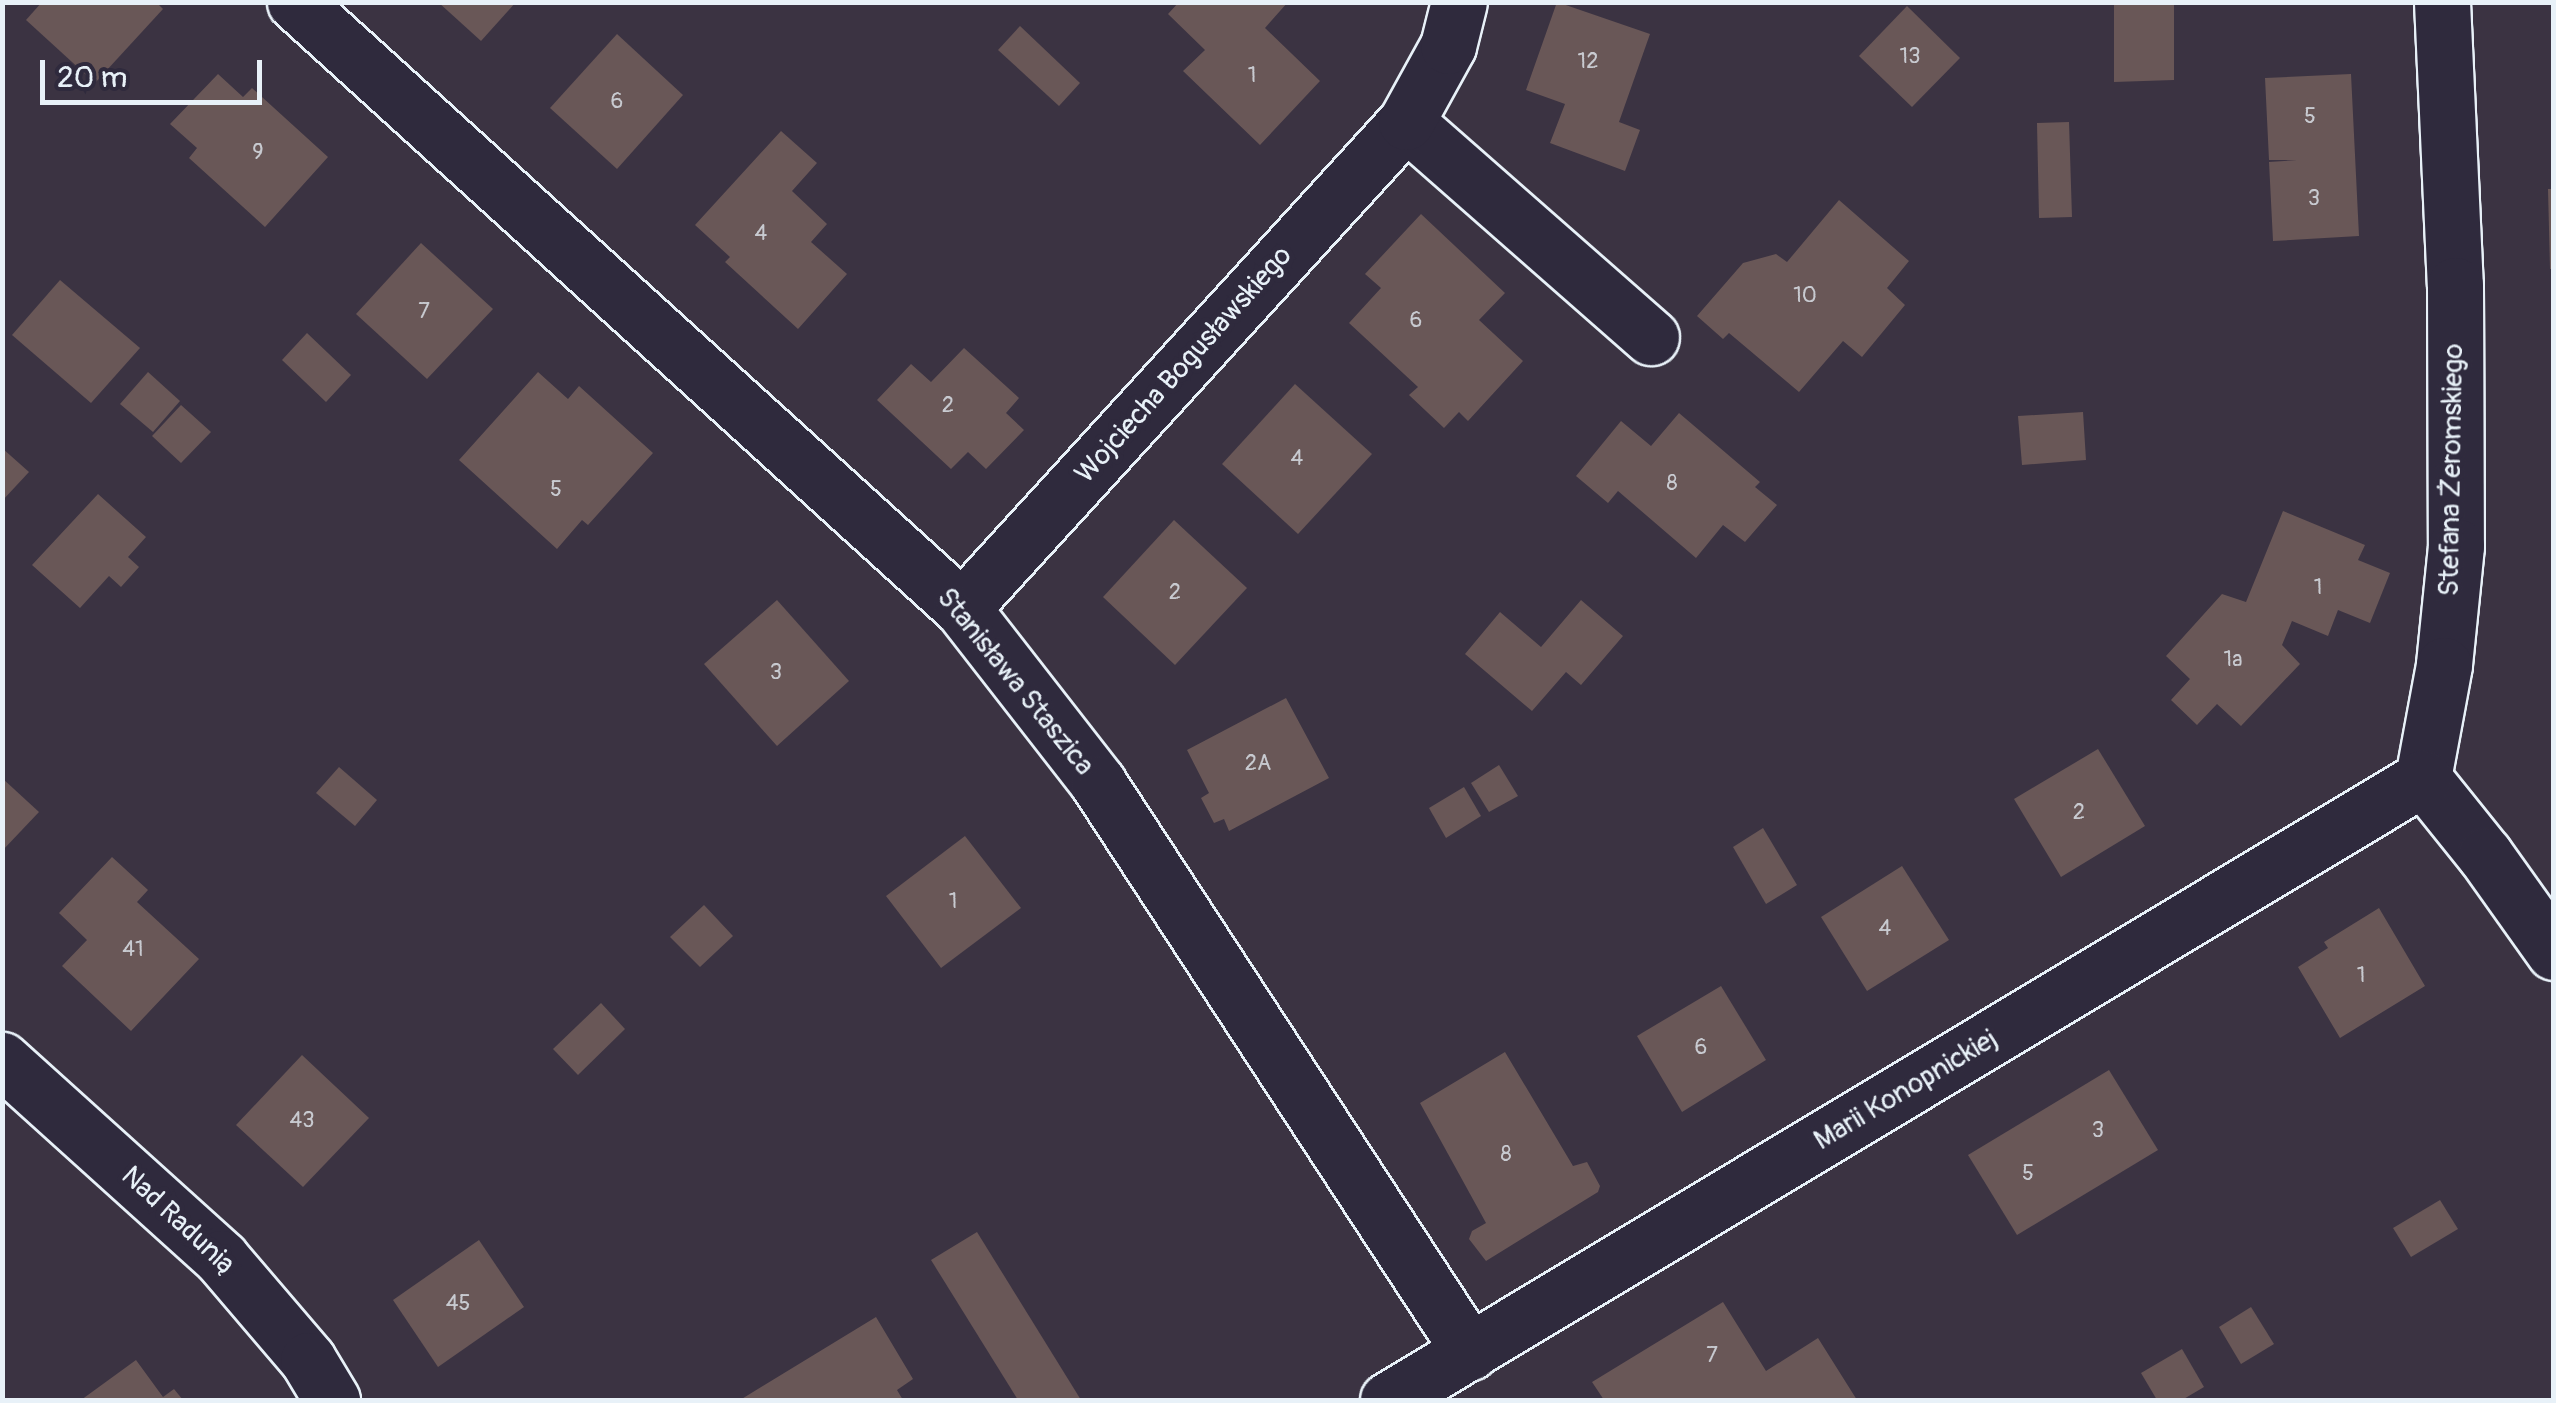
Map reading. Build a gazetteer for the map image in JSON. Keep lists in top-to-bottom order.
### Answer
{
  "streets": {
    "street": [
      "Wojciecha Bogusławskiego",
      "Stefana Żeromskiego",
      "Stanisława Staszica",
      "Marii Konopnickiej",
      "Nad Radunią"
    ]
  },
  "crossings": [
    ["Wojciecha Bogusławskiego", "Stanisława Staszica"],
    ["Stefana Żeromskiego", "Marii Konopnickiej"],
    ["Stanisława Staszica", "Marii Konopnickiej"]
  ],
  "house_numbers": [
    "13",
    "12",
    "1",
    "6",
    "5",
    "9",
    "3",
    "4",
    "10",
    "7",
    "6",
    "2",
    "4",
    "8",
    "5",
    "1",
    "2",
    "1a",
    "3",
    "2A",
    "2",
    "1",
    "4",
    "41",
    "1",
    "6",
    "43",
    "3",
    "8",
    "5",
    "45",
    "7"
  ],
  "scale_bar": "20 m"
}
